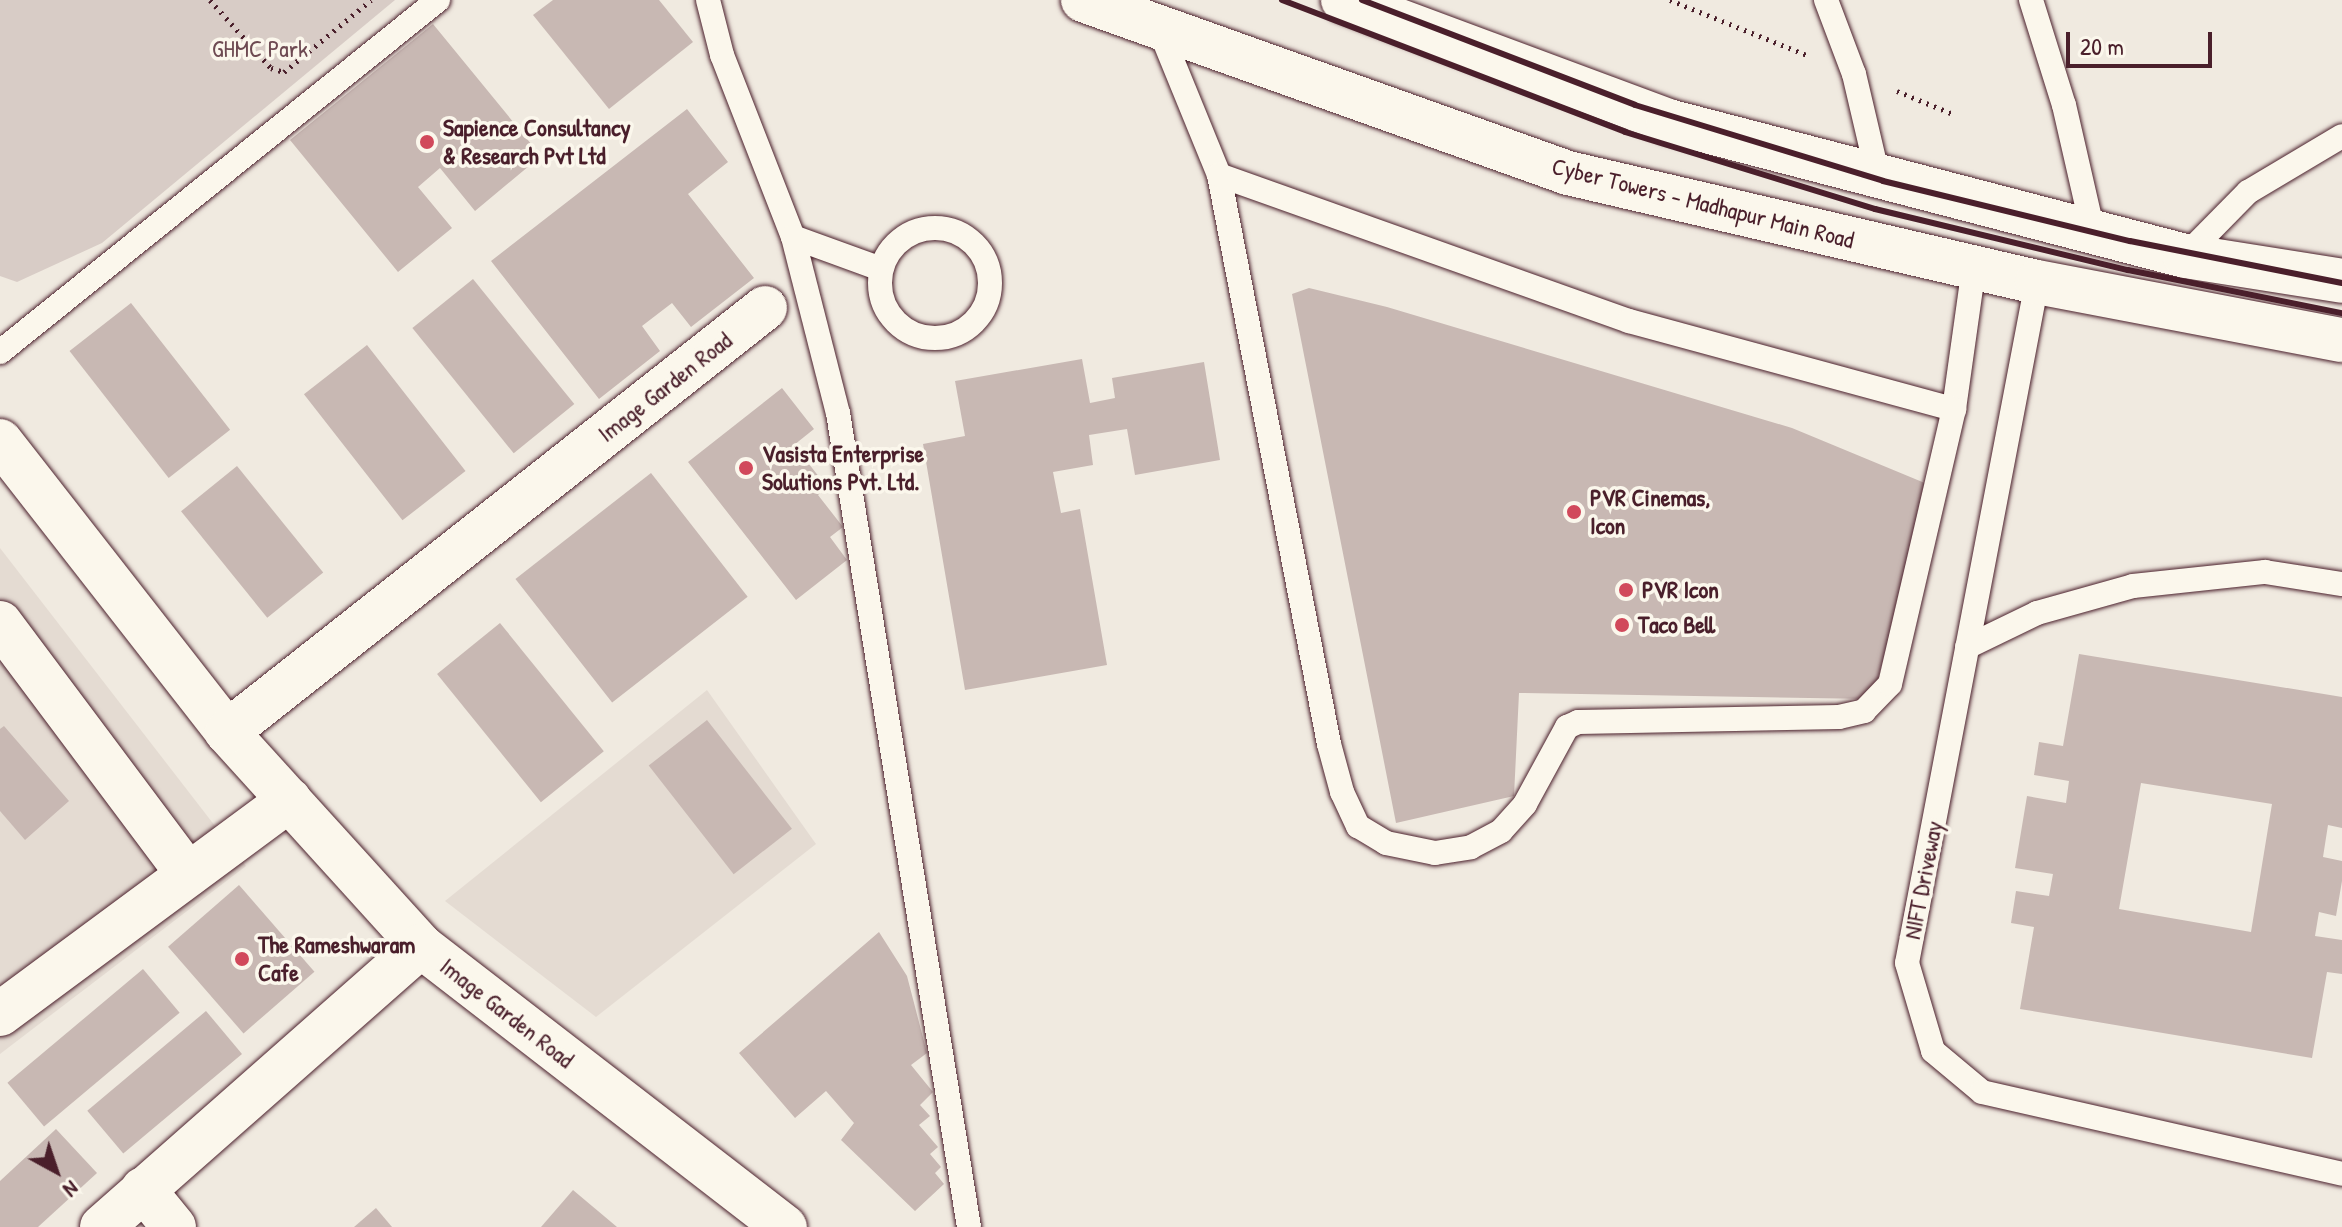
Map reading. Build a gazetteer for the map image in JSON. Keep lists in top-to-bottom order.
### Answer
{
  "streets": {
    "street": ["Cyber Towers - Madhapur Main Road", "Image Garden Road"],
    "lane": ["NIFT Driveway"]
  },
  "crossings": [
    ["Cyber Towers - Madhapur Main Road", "NIFT Driveway"]
  ],
  "parks": ["GHMC Park"],
  "places": [
    "Sapience Consultancy & Research Pvt Ltd",
    "Vasista Enterprise Solutions Pvt. Ltd.",
    "PVR Cinemas, Icon",
    "PVR Icon",
    "Taco Bell",
    "The Rameshwaram Cafe"
  ],
  "scale_bar": "20 m",
  "north": "bottom right"
}
